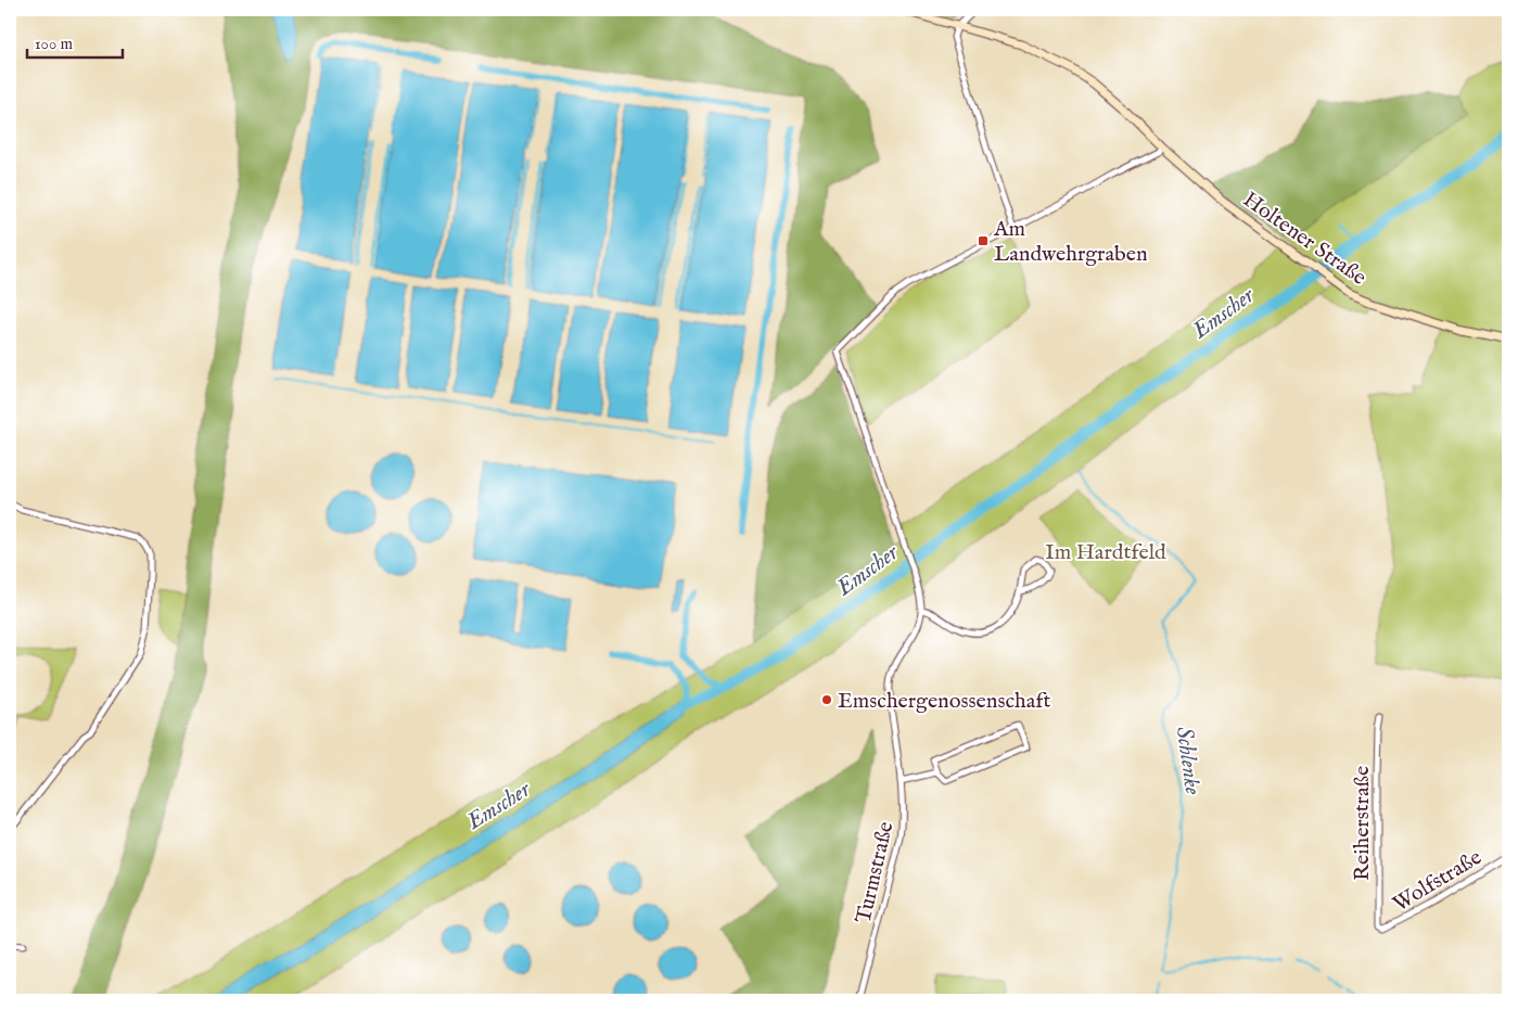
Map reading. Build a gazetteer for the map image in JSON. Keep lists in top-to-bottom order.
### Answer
{
  "streets": {
    "main road": ["Holtener Straße"],
    "street": ["Reiherstraße", "Turmstraße", "Wolfstraße"]
  },
  "crossings": [
    ["Reiherstraße", "Wolfstraße"]
  ],
  "water": ["Emscher", "Schlenke"],
  "parks": ["Im Hardtfeld"],
  "places": {
    "transit": ["Am Landwehrgraben"],
    "other": ["Emschergenossenschaft"]
  },
  "scale_bar": "100 m"
}
